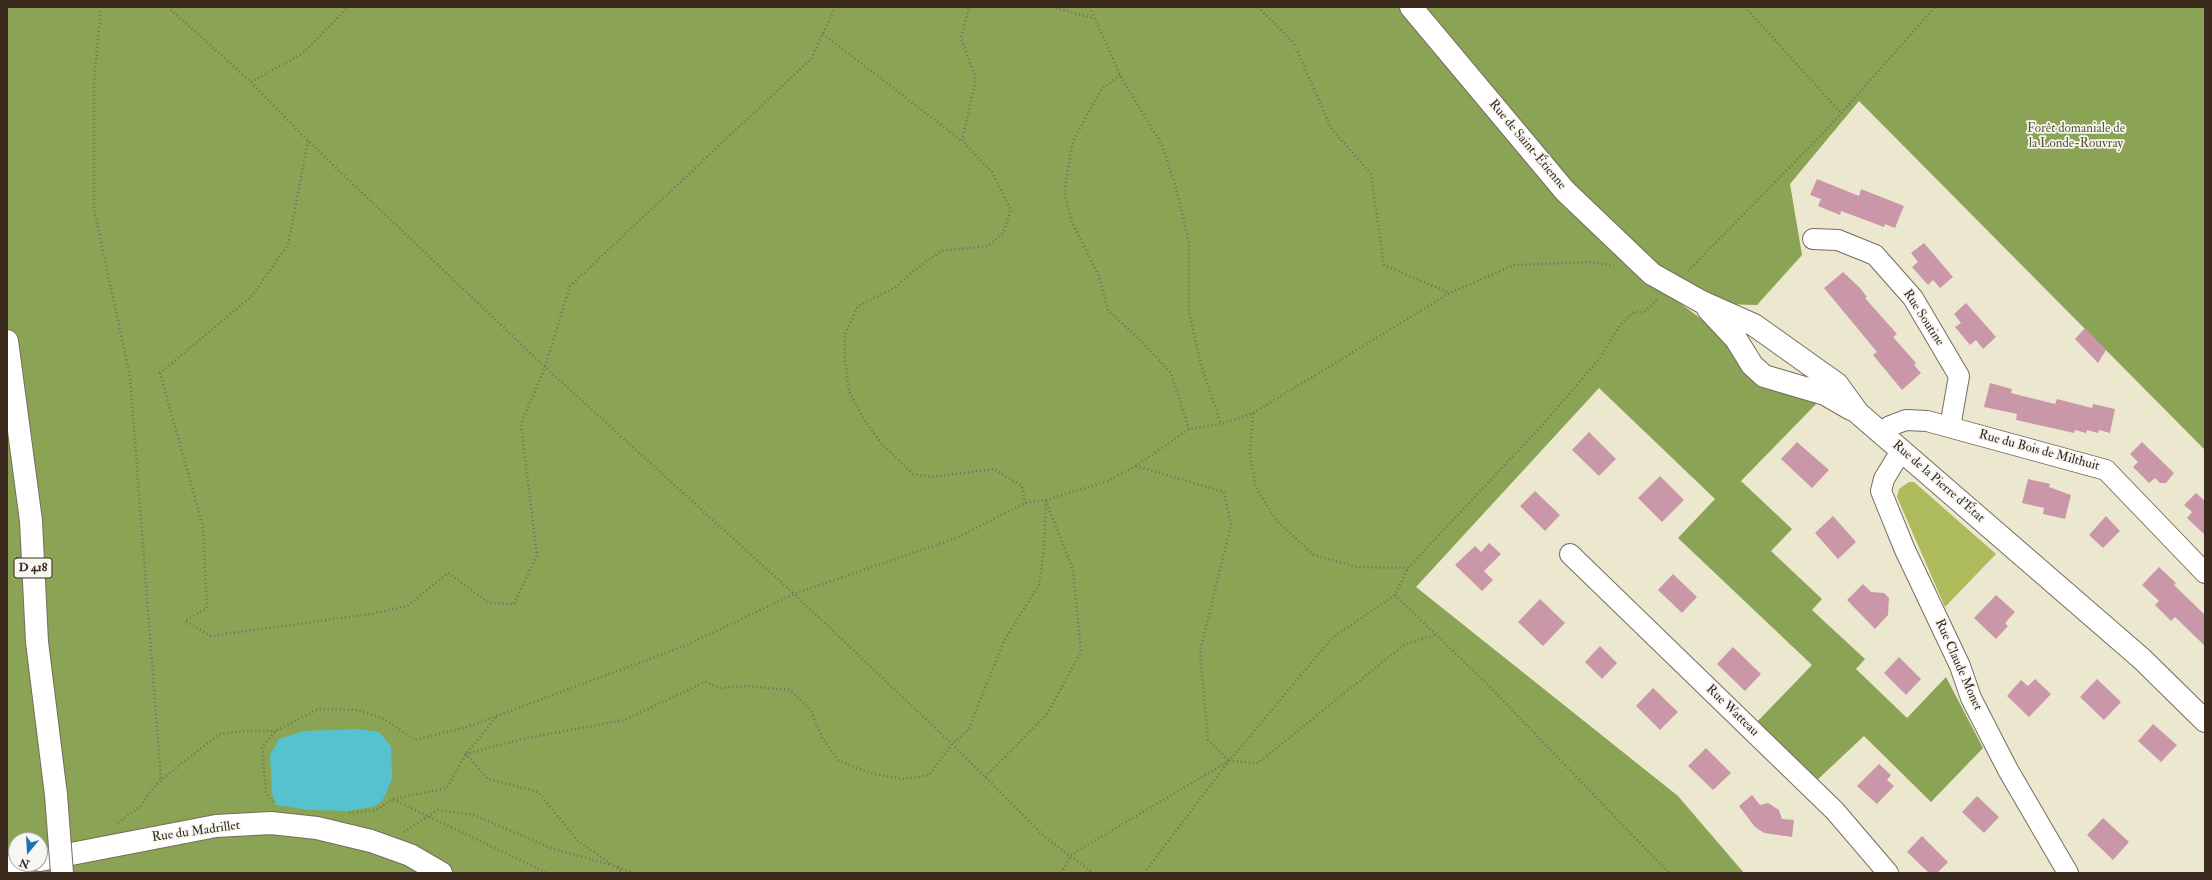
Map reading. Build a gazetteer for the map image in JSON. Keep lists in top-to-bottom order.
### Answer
{
  "streets": {
    "main road": [
      "Rue de Saint-Étienne",
      "Rue de la Pierre d'État",
      "D 418",
      "Rue du Madrillet"
    ],
    "street": [
      "Rue Soutine",
      "Rue du Bois de Milthuit",
      "Rue Claude Monet",
      "Rue Watteau"
    ]
  },
  "crossings": [
    ["Rue de Saint-Étienne", "Rue de la Pierre d'État"],
    ["Rue Soutine", "Rue du Bois de Milthuit"],
    ["Rue du Bois de Milthuit", "Rue de la Pierre d'État"],
    ["Rue de la Pierre d'État", "Rue Claude Monet"]
  ],
  "parks": ["Forêt domaniale de la Londe-Rouvray"],
  "north": "bottom"
}
